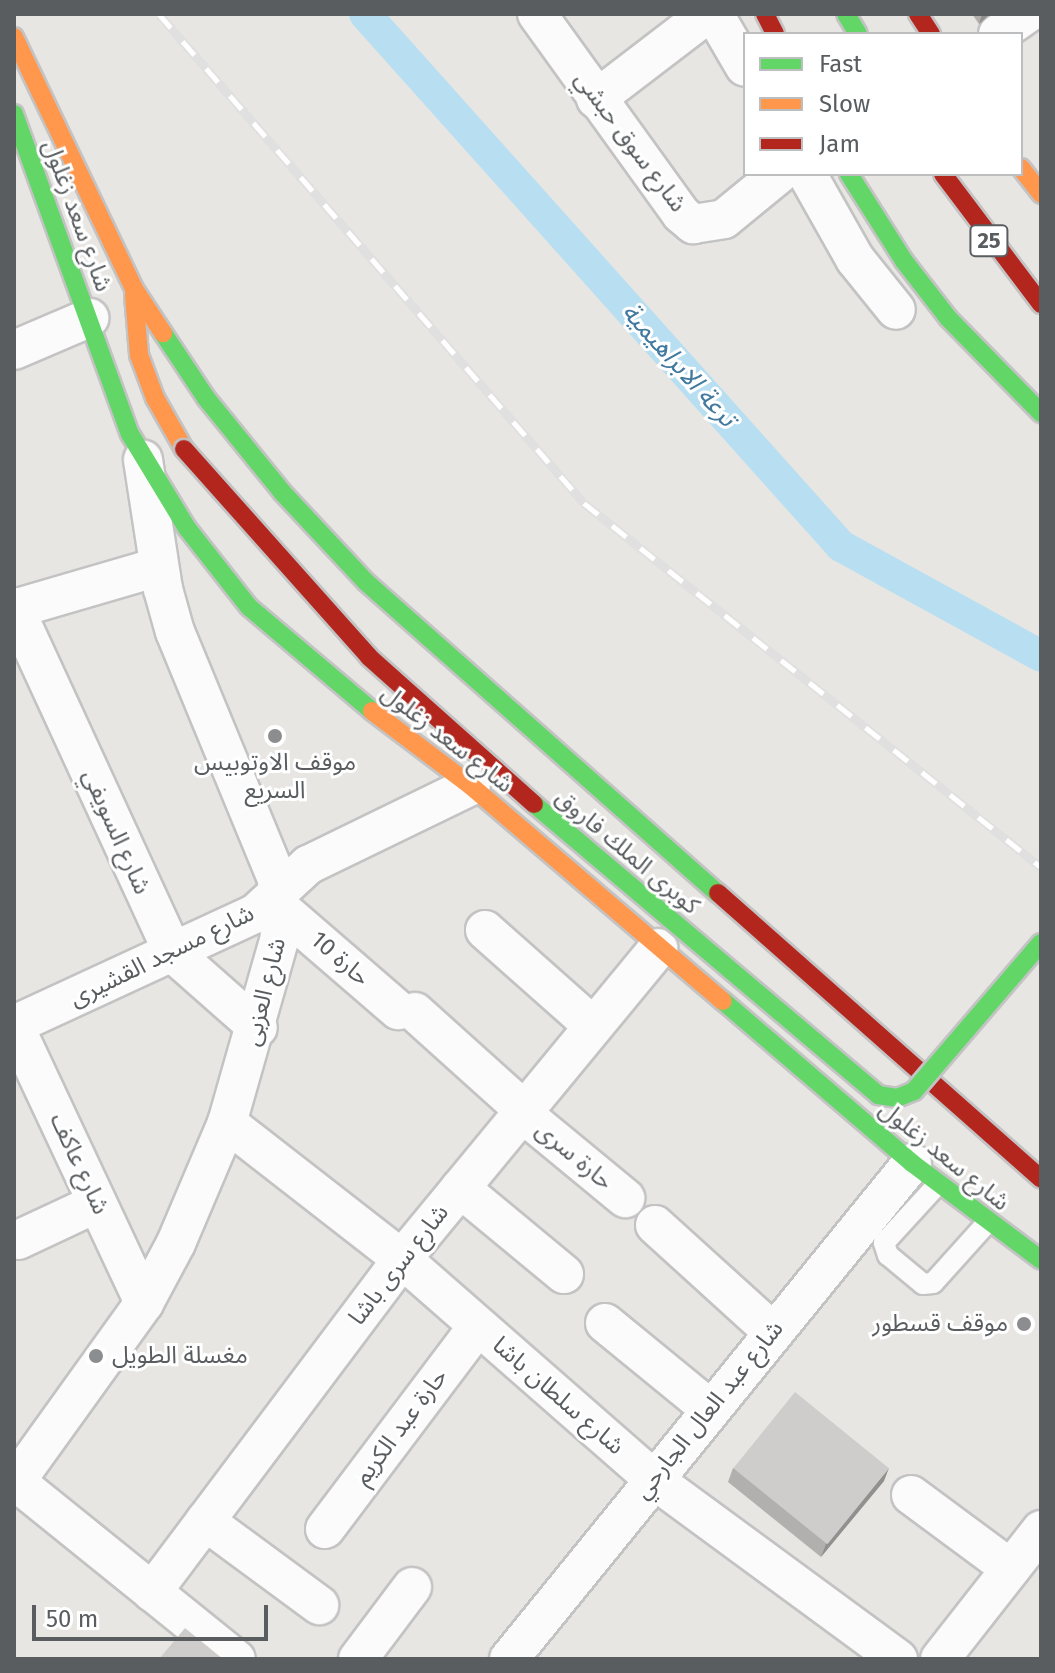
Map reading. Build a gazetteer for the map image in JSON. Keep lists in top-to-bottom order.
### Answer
{
  "streets": {
    "main road": ["شارع سعد زغلول", "25", "كوبرى الملك فاروق"],
    "street": [
      "شارع سوق حبشي",
      "شارع السويفي",
      "شارع مسجد القشيرى",
      "حارة 10",
      "شارع العزبى",
      "حارة سرى",
      "شارع عاكف",
      "شارع سرى باشا",
      "شارع سلطان باشا",
      "شارع عبد العال الجارحي",
      "حارة عبد الكريم"
    ]
  },
  "crossings": [
    ["شارع سعد زغلول", "كوبرى الملك فاروق"],
    ["شارع سعد زغلول", "شارع مسجد القشيرى"],
    ["شارع سعد زغلول", "شارع سرى باشا"],
    ["شارع سعد زغلول", "شارع عبد العال الجارحي"],
    ["شارع السويفي", "شارع مسجد القشيرى"],
    ["شارع السويفي", "شارع العزبى"],
    ["شارع مسجد القشيرى", "حارة 10"],
    ["شارع مسجد القشيرى", "شارع العزبى"],
    ["شارع مسجد القشيرى", "شارع عاكف"],
    ["حارة 10", "شارع العزبى"],
    ["حارة 10", "حارة سرى"],
    ["حارة 10", "شارع سرى باشا"],
    ["شارع العزبى", "شارع عاكف"],
    ["شارع العزبى", "شارع سلطان باشا"],
    ["حارة سرى", "شارع سرى باشا"],
    ["شارع سرى باشا", "شارع سلطان باشا"],
    ["شارع سلطان باشا", "شارع عبد العال الجارحي"],
    ["شارع سلطان باشا", "حارة عبد الكريم"]
  ],
  "water": ["ترعة الابراهيمية"],
  "places": ["موقف الاوتوبيس السريع", "موقف قسطور", "مغسلة الطويل"],
  "legend": ["Fast", "Slow", "Jam"],
  "scale_bar": "50 m"
}
